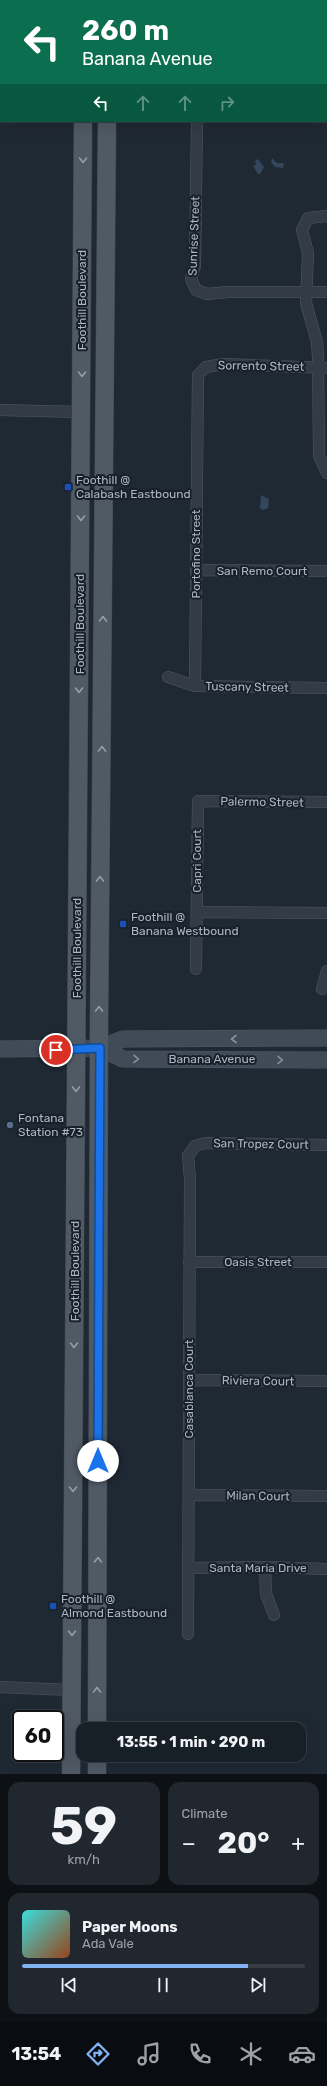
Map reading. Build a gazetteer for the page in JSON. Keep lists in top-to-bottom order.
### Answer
{
  "streets": {
    "main road": ["Foothill Boulevard"],
    "street": [
      "Sunrise Street",
      "Sorrento Street",
      "Portofino Street",
      "San Remo Court",
      "Tuscany Street",
      "Palermo Street",
      "Capri Court",
      "Banana Avenue",
      "San Tropez Court",
      "Oasis Street",
      "Riviera Court",
      "Casablanca Court",
      "Milan Court",
      "Santa Maria Drive"
    ]
  },
  "crossings": [
    ["Foothill Boulevard", "Banana Avenue"],
    ["Sorrento Street", "Portofino Street"],
    ["Portofino Street", "San Remo Court"],
    ["Portofino Street", "Tuscany Street"],
    ["Palermo Street", "Capri Court"],
    ["San Tropez Court", "Casablanca Court"],
    ["Oasis Street", "Casablanca Court"],
    ["Riviera Court", "Casablanca Court"],
    ["Casablanca Court", "Milan Court"],
    ["Casablanca Court", "Santa Maria Drive"]
  ],
  "places": {
    "transit": ["Foothill @ Calabash Eastbound", "Foothill @ Banana Westbound", "Foothill @ Almond Eastbound"],
    "other": ["Fontana Station #73"]
  },
  "page": {
    "turn": ["260 m", "Banana Avenue"],
    "limit": "60",
    "trip": "13:55 · 1 min · 290 m",
    "tile": [
      ["59", "km/h"],
      "Climate"
    ],
    "heat": ["−", "20°", "+"],
    "song": ["Paper Moons", "Ada Vale"],
    "tabs": "13:54"
  }
}
